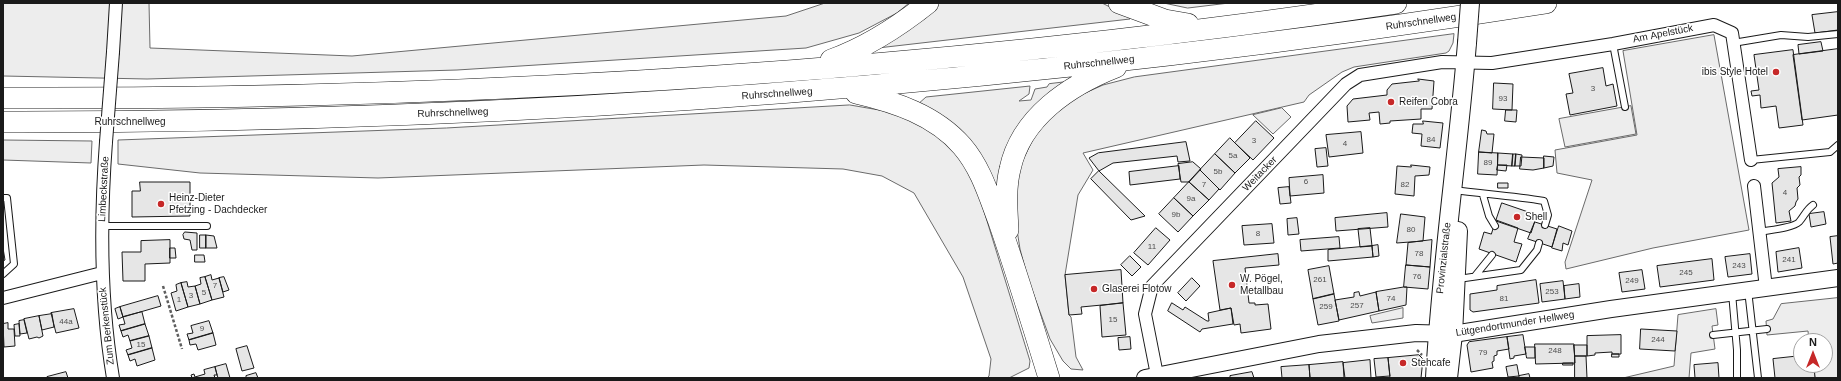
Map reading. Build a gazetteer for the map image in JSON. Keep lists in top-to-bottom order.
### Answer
{
  "streets": {
    "highway": ["Ruhrschnellweg"],
    "main road": ["Provinzialstraße", "Lütgendortmunder Hellweg"],
    "street": [
      "Am Apelstück",
      "Weitacker",
      "Limbeckstraße",
      "Zum Berkenstück"
    ]
  },
  "crossings": [
    ["Am Apelstück", "Weitacker"],
    ["Am Apelstück", "Provinzialstraße"],
    ["Weitacker", "Provinzialstraße"],
    ["Weitacker", "Lütgendortmunder Hellweg"],
    ["Limbeckstraße", "Zum Berkenstück"],
    ["Provinzialstraße", "Lütgendortmunder Hellweg"]
  ],
  "places": [
    "ibis Style Hotel",
    "Reifen Cobra",
    "Heinz-Dieter Pfetzing - Dachdecker",
    "Shell",
    "W. Pögel, Metallbau",
    "Glaserei Flotow",
    "Stehcafe"
  ],
  "house_numbers": [
    "3",
    "93",
    "84",
    "3",
    "4",
    "5a",
    "89",
    "5b",
    "6",
    "7",
    "82",
    "4",
    "9a",
    "9b",
    "80",
    "8",
    "11",
    "78",
    "241",
    "243",
    "245",
    "76",
    "261",
    "249",
    "7",
    "253",
    "5",
    "3",
    "74",
    "81",
    "1",
    "257",
    "259",
    "15",
    "44a",
    "9",
    "244",
    "15",
    "248",
    "79"
  ],
  "north": "top"
}
